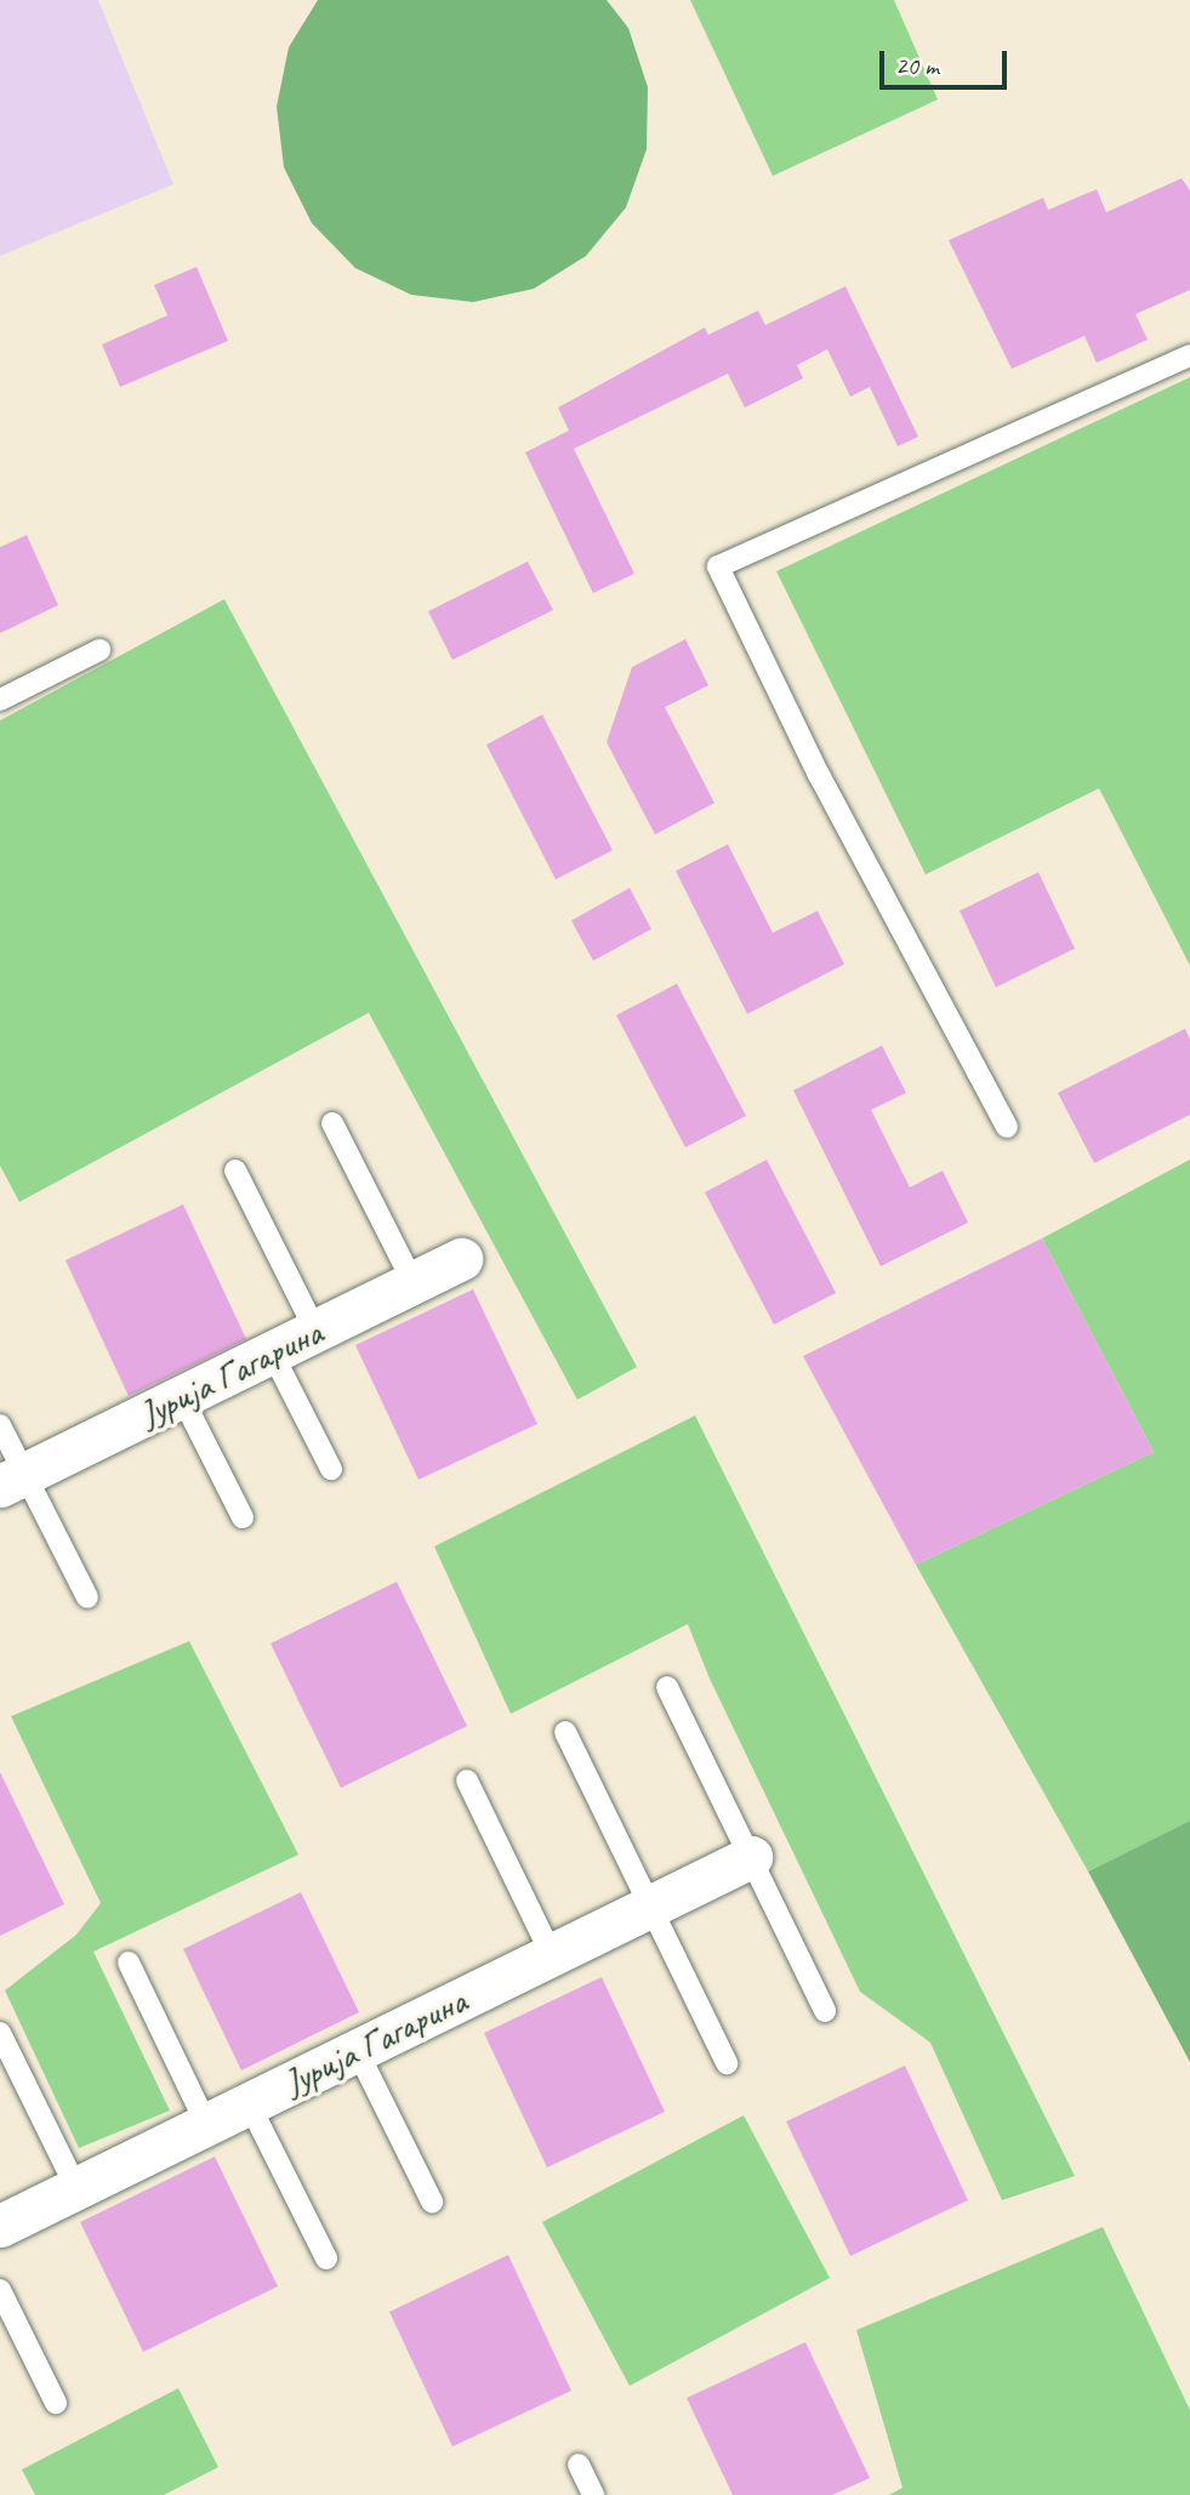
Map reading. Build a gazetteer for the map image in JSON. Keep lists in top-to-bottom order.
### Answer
{
  "streets": {
    "street": ["Јурија Гагарина"]
  },
  "scale_bar": "20 m"
}
